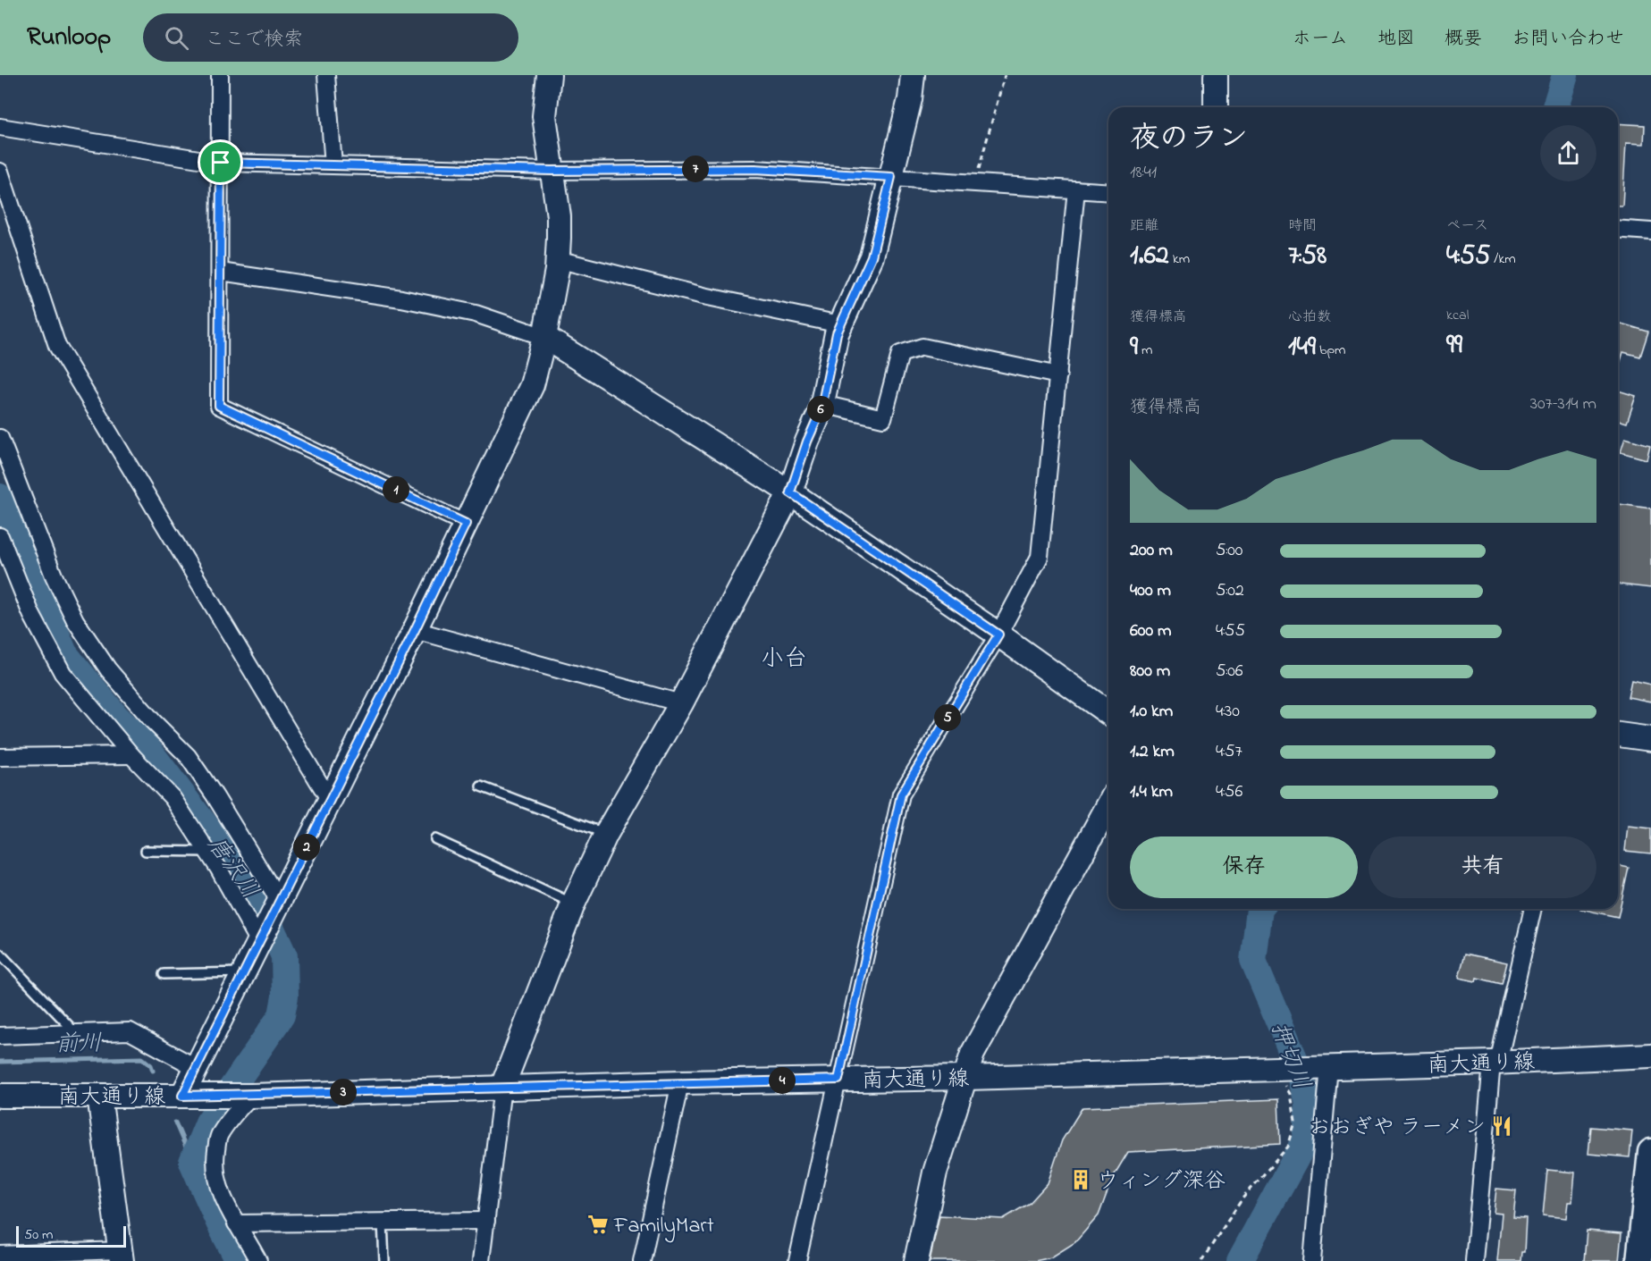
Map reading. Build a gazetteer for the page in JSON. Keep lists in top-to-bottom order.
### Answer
{
  "streets": {
    "street": ["南大通り線"]
  },
  "districts": ["小台"],
  "water": ["唐沢川", "前川", "押切川"],
  "places": {
    "restaurant": ["おおぎや ラーメン"],
    "building": ["ウィング深谷"],
    "supermarket": ["FamilyMart"]
  },
  "scale_bar": "50 m",
  "page": {
    "header": "Runloop",
    "search": "ここで検索",
    "nav": [
      "ホーム",
      "地図",
      "概要",
      "お問い合わせ"
    ],
    "heading": ["夜のラン", "18:41"],
    "pins": [
      "7",
      "6",
      "1",
      "5",
      "2",
      "4",
      "3"
    ],
    "stats": [
      ["距離", "1.62 km"],
      ["時間", "7:58"],
      ["ペース", "4:55 /km"],
      ["獲得標高", "9 m"],
      ["心拍数", "149 bpm"],
      ["kcal", "99"]
    ],
    "chart": ["獲得標高", "307–314 m"],
    "list": [
      {
        "name": "200 m",
        "note": "5:00"
      },
      {
        "name": "400 m",
        "note": "5:02"
      },
      {
        "name": "600 m",
        "note": "4:55"
      },
      {
        "name": "800 m",
        "note": "5:06"
      },
      {
        "name": "1.0 km",
        "note": "4:30"
      },
      {
        "name": "1.2 km",
        "note": "4:57"
      },
      {
        "name": "1.4 km",
        "note": "4:56"
      }
    ],
    "buttons": ["保存", "共有"],
    "scale": "50 m"
  }
}
